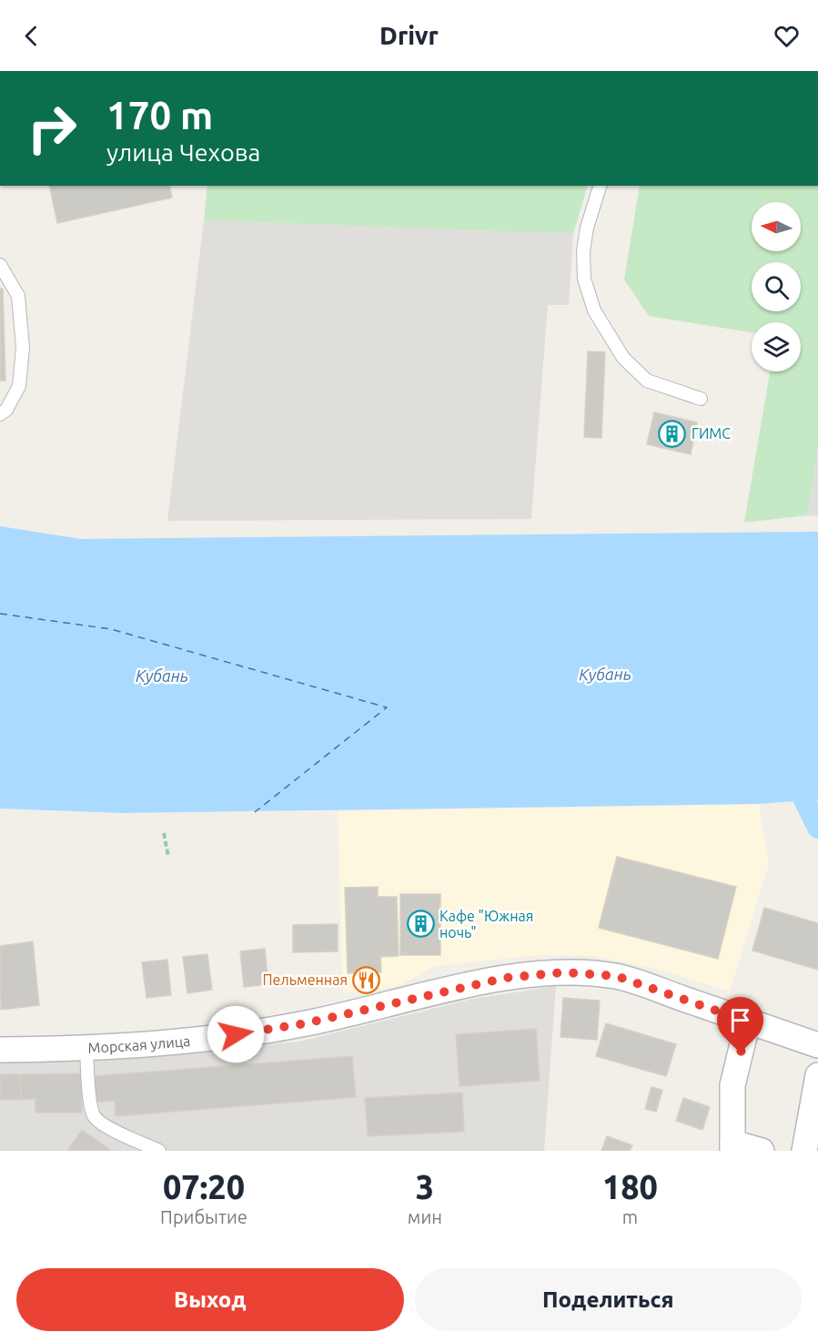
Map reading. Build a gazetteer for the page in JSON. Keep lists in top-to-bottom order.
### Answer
{
  "streets": {
    "street": ["Морская улица"]
  },
  "water": ["Кубань"],
  "places": {
    "building": ["ГИМС", "Кафе \"Южная ночь\""],
    "restaurant": ["Пельменная"]
  },
  "north": "left",
  "page": {
    "header": "Drivr",
    "turn": ["170 m", "улица Чехова"],
    "eta": [
      "07:20",
      "Прибытие",
      "3",
      "мин",
      "180",
      "m"
    ],
    "buttons": ["Выход", "Поделиться"]
  }
}
